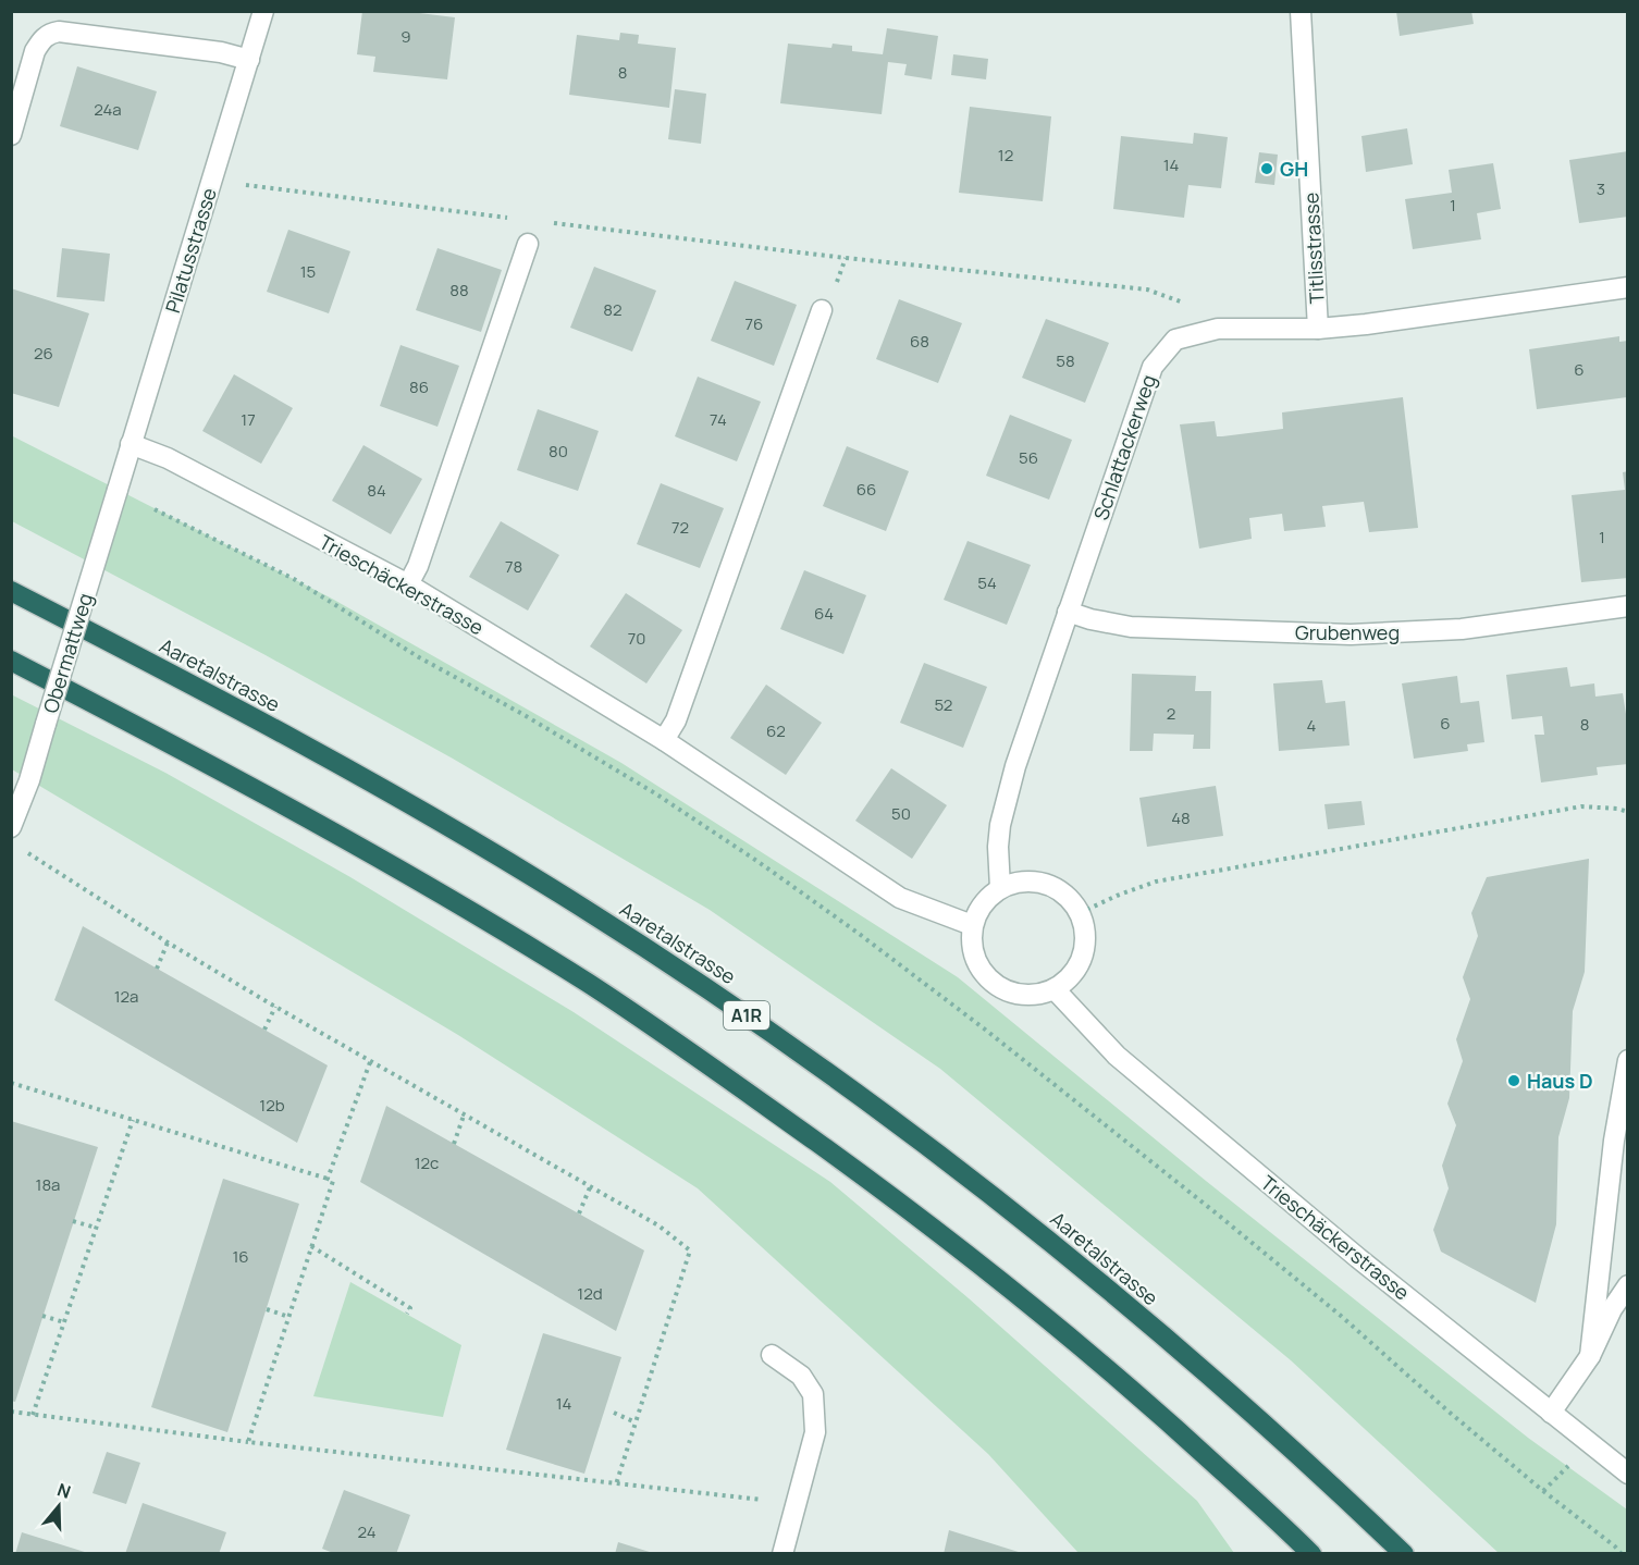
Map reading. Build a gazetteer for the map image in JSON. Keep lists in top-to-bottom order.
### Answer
{
  "streets": {
    "highway": ["Aaretalstrasse", "A1R"],
    "street": [
      "Titlisstrasse",
      "Pilatusstrasse",
      "Schlattackerweg",
      "Trieschäckerstrasse",
      "Grubenweg",
      "Obermattweg"
    ]
  },
  "crossings": [
    ["Titlisstrasse", "Schlattackerweg"],
    ["Pilatusstrasse", "Trieschäckerstrasse"],
    ["Pilatusstrasse", "Obermattweg"],
    ["Schlattackerweg", "Trieschäckerstrasse"],
    ["Schlattackerweg", "Grubenweg"]
  ],
  "places": ["GH", "Haus D"],
  "house_numbers": [
    "9",
    "8",
    "24a",
    "12",
    "14",
    "3",
    "1",
    "15",
    "88",
    "82",
    "76",
    "68",
    "26",
    "58",
    "6",
    "86",
    "17",
    "74",
    "80",
    "56",
    "66",
    "84",
    "72",
    "1",
    "78",
    "54",
    "64",
    "70",
    "52",
    "2",
    "6",
    "8",
    "4",
    "62",
    "50",
    "48",
    "12a",
    "12b",
    "12c",
    "18a",
    "16",
    "12d",
    "14",
    "24"
  ],
  "north": "top"
}
